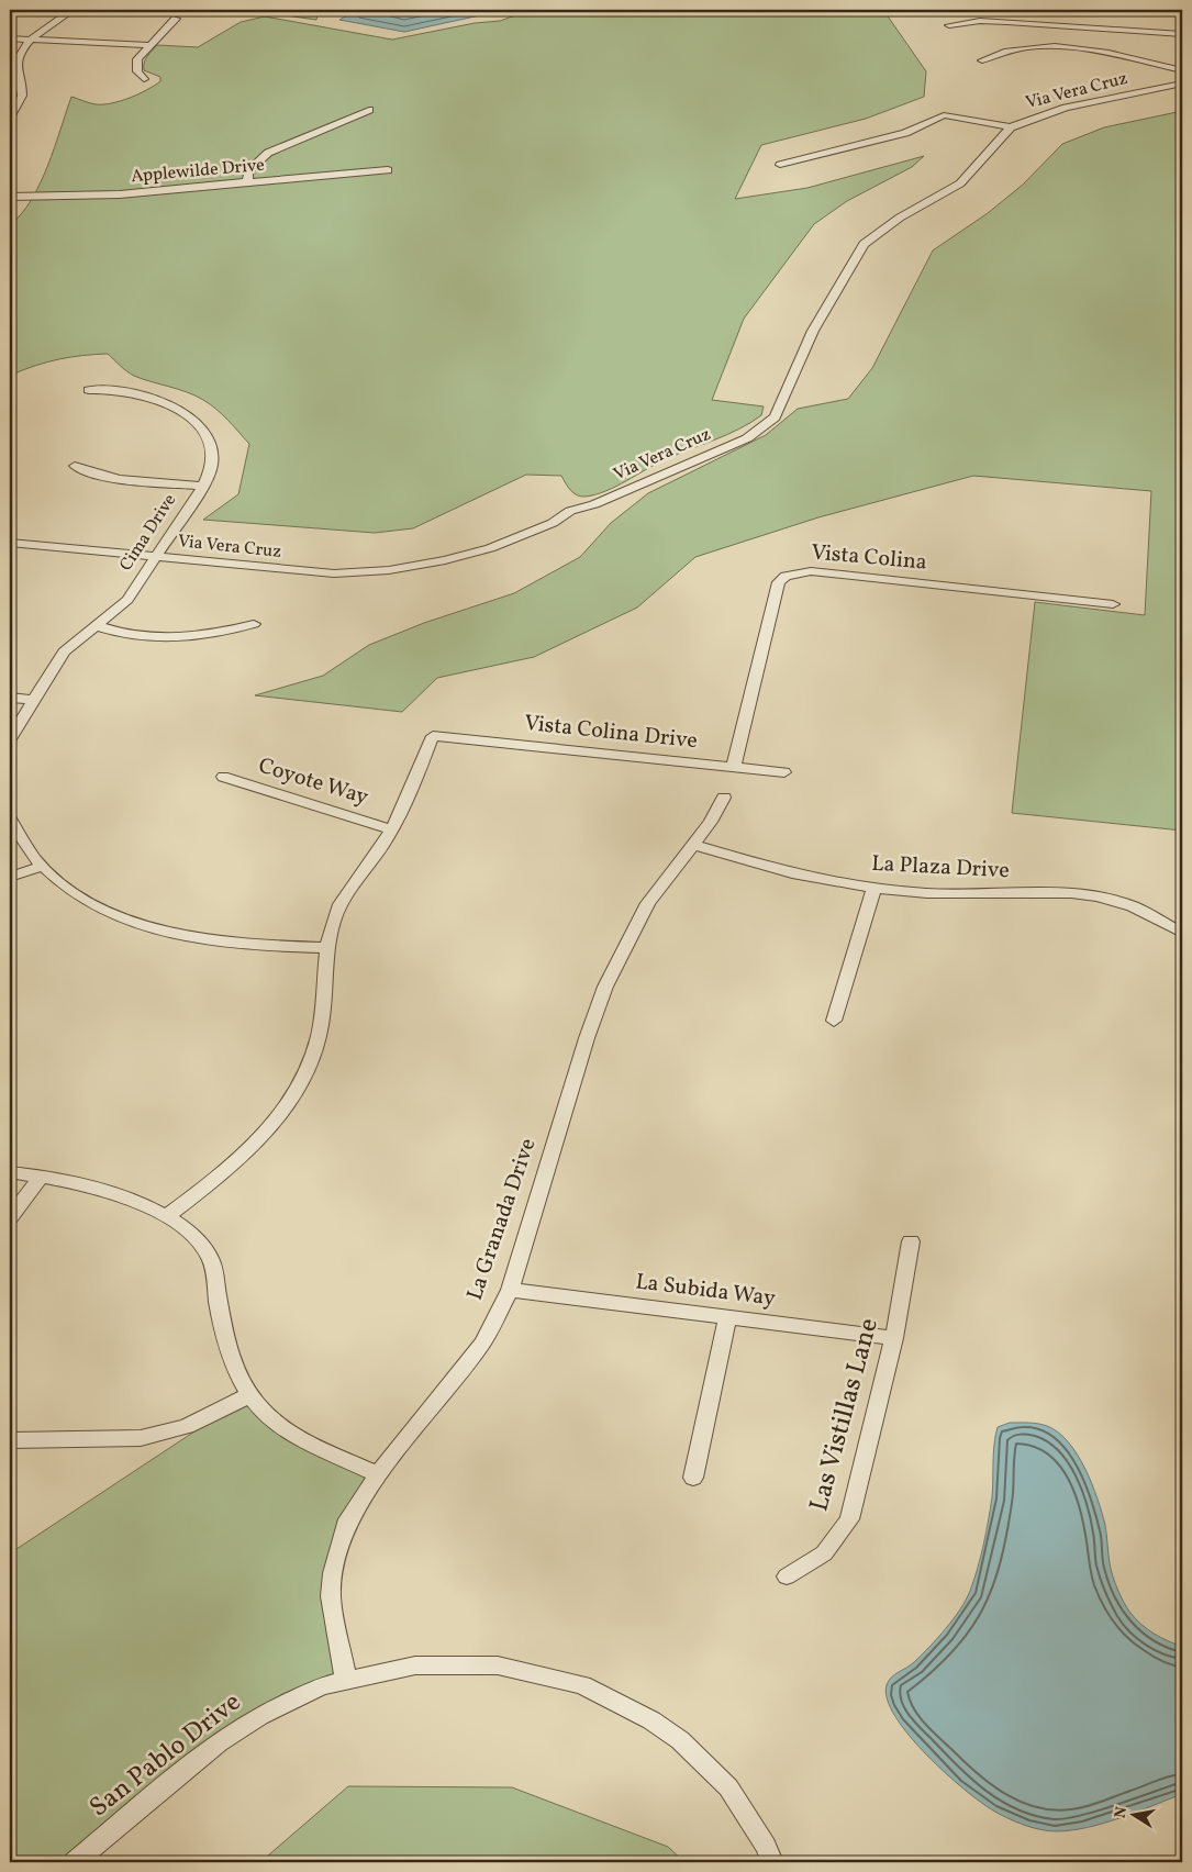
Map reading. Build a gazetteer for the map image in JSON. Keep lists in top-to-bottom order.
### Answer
{
  "streets": {
    "street": [
      "Via Vera Cruz",
      "Applewilde Drive",
      "Cima Drive",
      "Vista Colina",
      "Vista Colina Drive",
      "Coyote Way",
      "La Plaza Drive",
      "La Granada Drive",
      "La Subida Way",
      "Las Vistillas Lane",
      "San Pablo Drive"
    ]
  },
  "crossings": [
    ["Via Vera Cruz", "Cima Drive"],
    ["Vista Colina", "Vista Colina Drive"],
    ["Vista Colina Drive", "Coyote Way"],
    ["La Plaza Drive", "La Granada Drive"],
    ["La Granada Drive", "La Subida Way"],
    ["La Granada Drive", "San Pablo Drive"],
    ["La Subida Way", "Las Vistillas Lane"]
  ],
  "north": "left"
}
